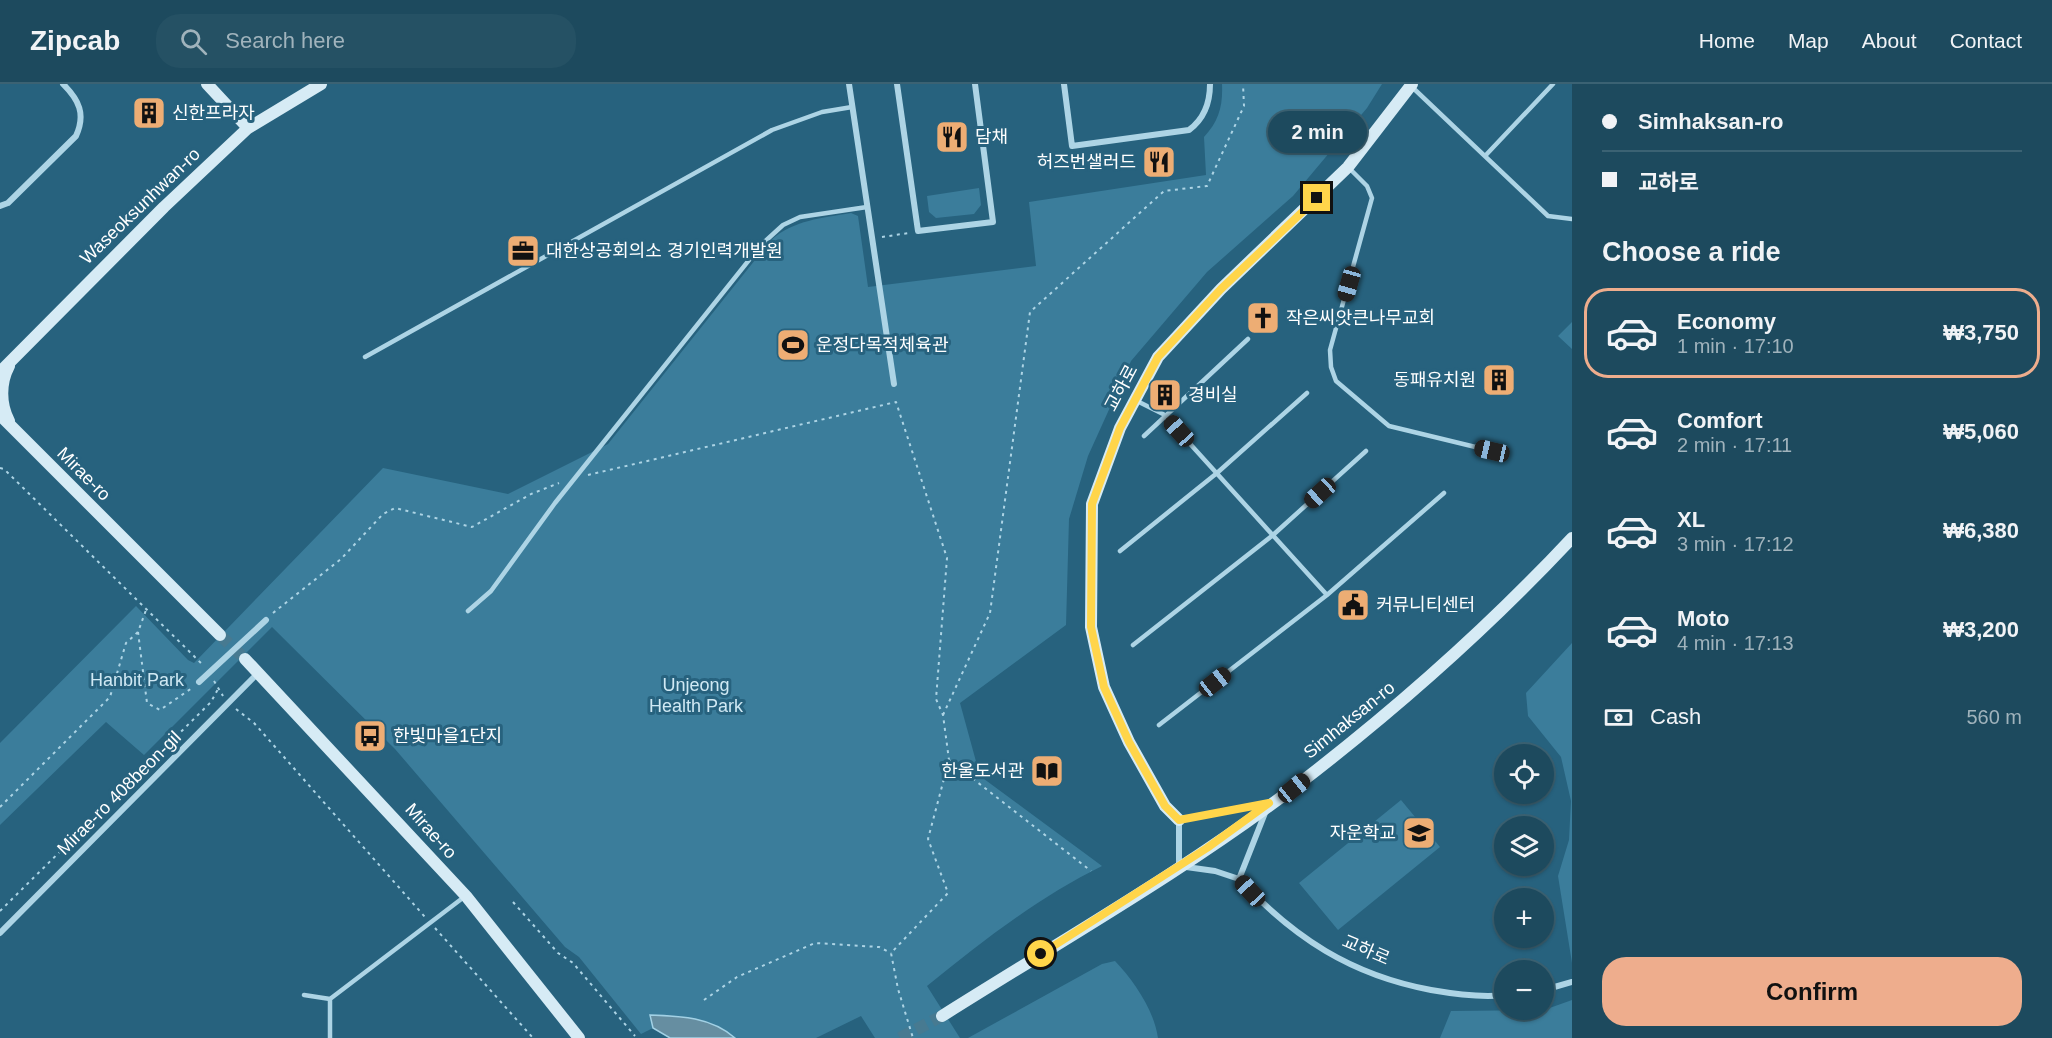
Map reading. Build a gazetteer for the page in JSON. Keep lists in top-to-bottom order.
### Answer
{
  "streets": {
    "street": [
      "Waseoksunhwan-ro",
      "교하로",
      "Mirae-ro",
      "Simhaksan-ro",
      "Mirae-ro 408beon-gil"
    ]
  },
  "crossings": [
    ["Mirae-ro", "Mirae-ro 408beon-gil"]
  ],
  "parks": ["Hanbit Park", "Unjeong Health Park"],
  "places": {
    "building": ["신한프라자", "동패유치원", "경비실"],
    "restaurant": ["담채", "허즈번샐러드"],
    "office": ["대한상공회의소 경기인력개발원"],
    "church": ["작은씨앗큰나무교회"],
    "sports": ["운정다목적체육관"],
    "public building": ["커뮤니티센터"],
    "bus stop": ["한빛마을1단지"],
    "library": ["한울도서관"],
    "school or university": ["자운학교"]
  },
  "page": {
    "header": "Zipcab",
    "search": "Search here",
    "nav": [
      "Home",
      "Map",
      "About",
      "Contact"
    ],
    "banner": ["Simhaksan-ro", "교하로"],
    "bubble": "2 min",
    "heading": "Choose a ride",
    "list": [
      {
        "name": "Economy",
        "note": "1 min · 17:10",
        "value": "₩3,750"
      },
      {
        "name": "Comfort",
        "note": "2 min · 17:11",
        "value": "₩5,060"
      },
      {
        "name": "XL",
        "note": "3 min · 17:12",
        "value": "₩6,380"
      },
      {
        "name": "Moto",
        "note": "4 min · 17:13",
        "value": "₩3,200"
      }
    ],
    "pay": ["Cash", "560 m"],
    "map_buttons": ["+", "−"],
    "buttons": "Confirm"
  }
}
